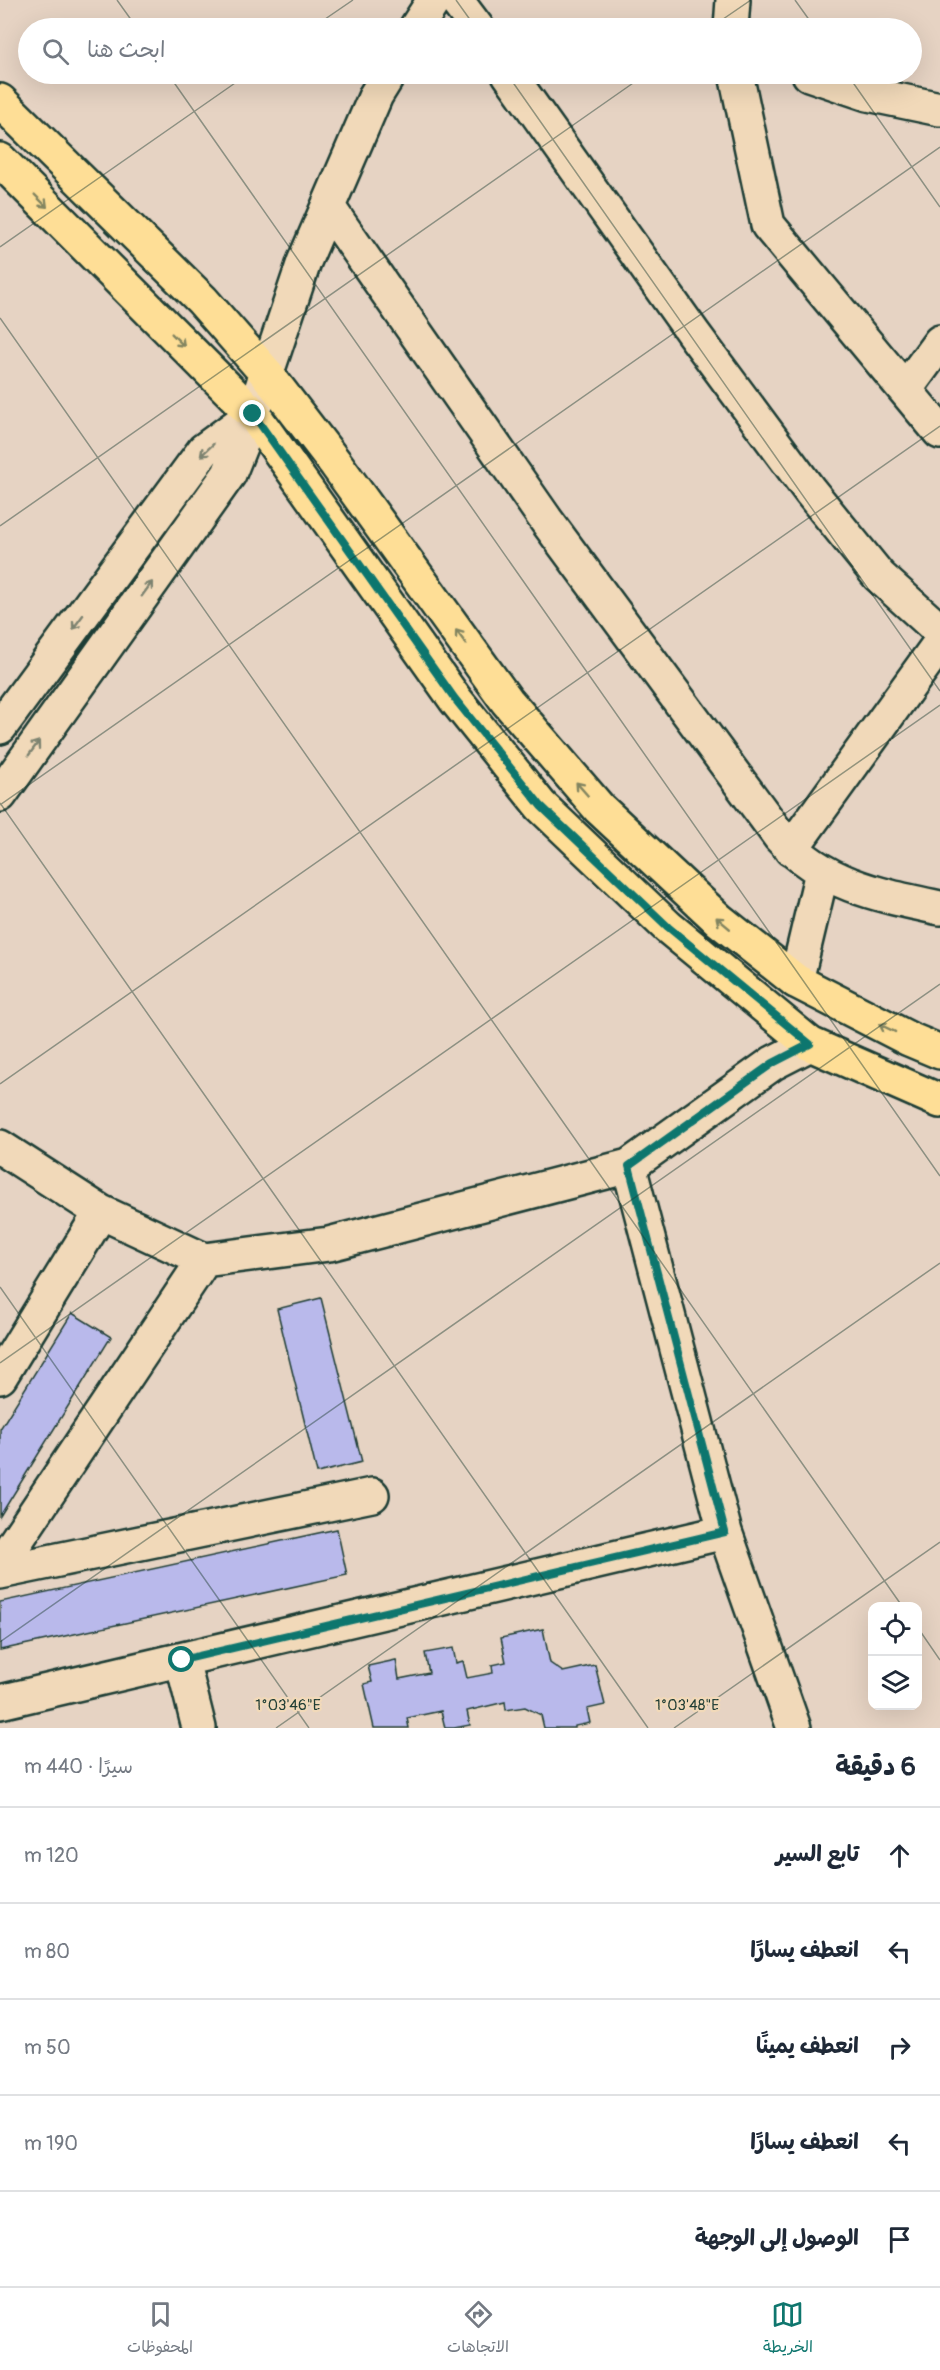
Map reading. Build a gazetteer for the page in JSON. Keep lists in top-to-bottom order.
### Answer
{
  "page": {
    "search": "ابحث هنا",
    "heading": ["6 دقيقة", "سيرًا · 440 m"],
    "list": [
      ["تابع السير", "120 m"],
      ["انعطف يسارًا", "80 m"],
      ["انعطف يمينًا", "50 m"],
      ["انعطف يسارًا", "190 m"],
      "الوصول إلى الوجهة"
    ],
    "nav": ["الخريطة", "الاتجاهات", "المحفوظات"]
  },
  "coordinates": ["1°03'46\"E", "1°03'48\"E"]
}
